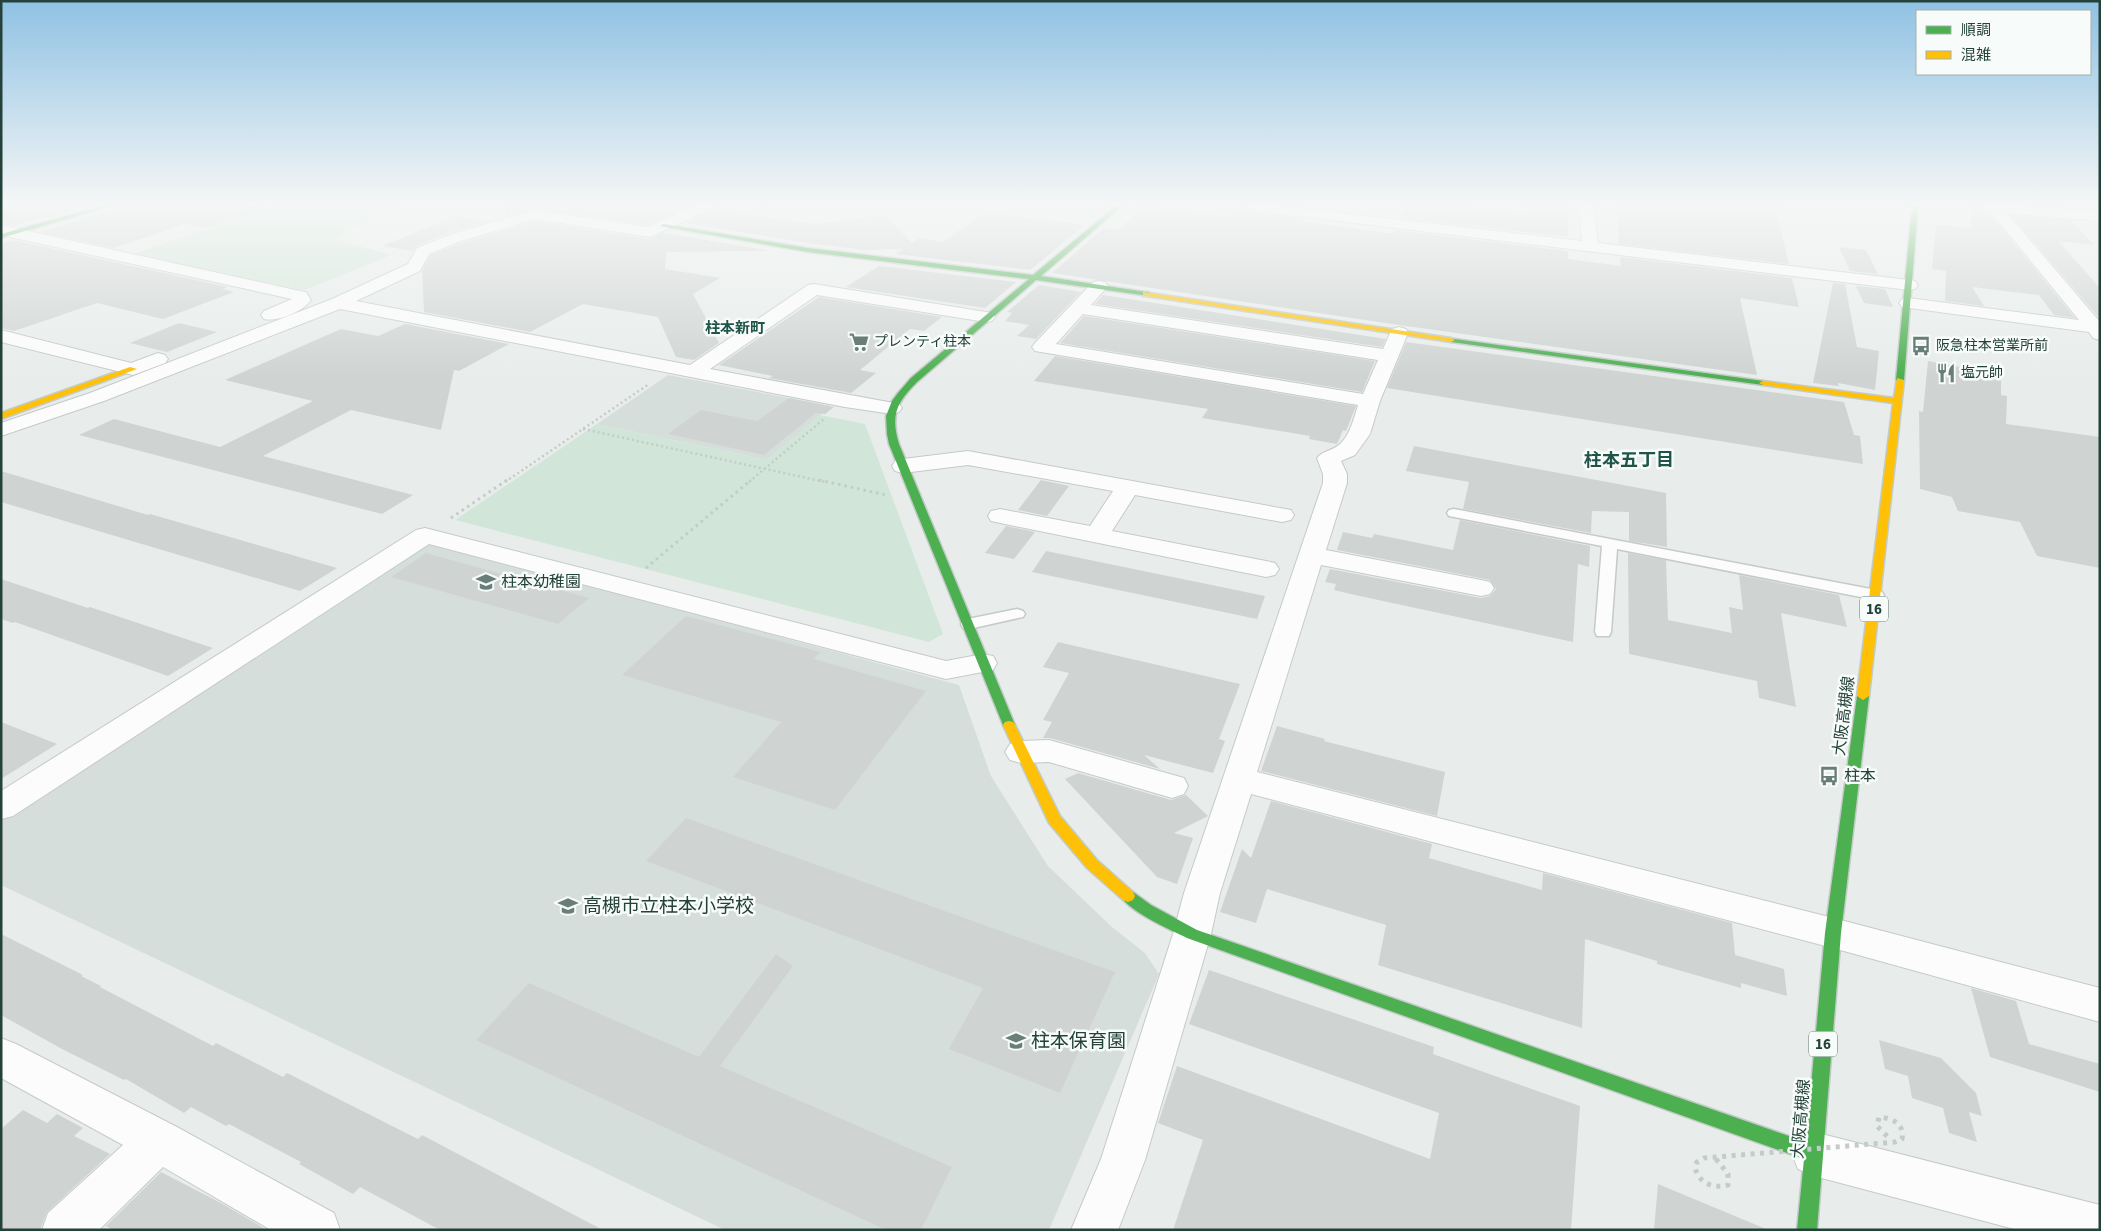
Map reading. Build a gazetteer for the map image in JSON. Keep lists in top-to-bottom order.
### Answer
{
  "streets": {
    "street": ["16", "大阪高槻線"]
  },
  "districts": ["柱本新町", "柱本五丁目"],
  "places": {
    "supermarket": ["プレンティ柱本"],
    "bus stop": ["阪急柱本営業所前", "柱本"],
    "restaurant": ["塩元帥"],
    "school or university": ["柱本幼稚園", "高槻市立柱本小学校", "柱本保育園"]
  },
  "legend": ["順調", "混雑"]
}
